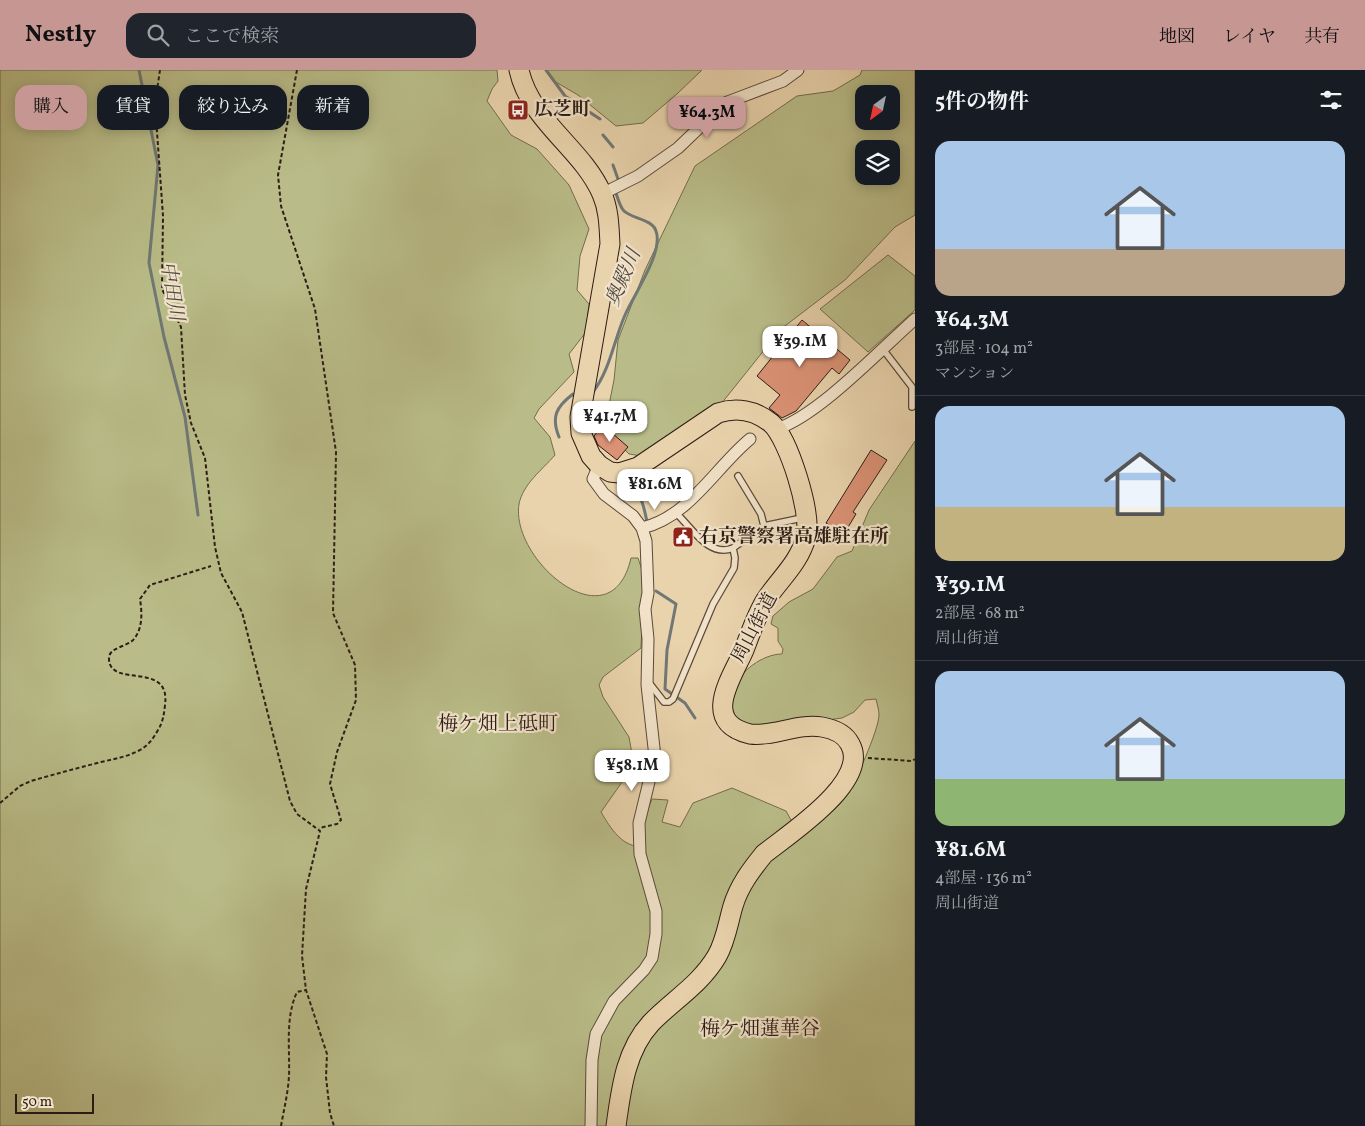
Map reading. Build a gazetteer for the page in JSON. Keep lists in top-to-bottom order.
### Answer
{
  "streets": {
    "highway": ["周山街道"]
  },
  "districts": ["梅ケ畑上砥町", "梅ケ畑蓮華谷"],
  "water": ["奥殿川", "中田川"],
  "places": {
    "bus stop": ["広芝町"],
    "public building": ["右京警察署高雄駐在所"]
  },
  "scale_bar": "50 m",
  "north": "bottom left",
  "page": {
    "header": "Nestly",
    "search": "ここで検索",
    "nav": ["地図", "レイヤ", "共有"],
    "heading": "5件の物件",
    "chip": [
      "購入",
      "賃貸",
      "絞り込み",
      "新着"
    ],
    "price": [
      "¥64.3M",
      "¥39.1M",
      "¥41.7M",
      "¥81.6M",
      "¥58.1M"
    ],
    "list": [
      {
        "name": "¥64.3M",
        "note": "3部屋 · 104 m² · マンション"
      },
      {
        "name": "¥39.1M",
        "note": "2部屋 · 68 m² · 周山街道"
      },
      {
        "name": "¥81.6M",
        "note": "4部屋 · 136 m² · 周山街道"
      }
    ],
    "scale": "50 m"
  }
}
